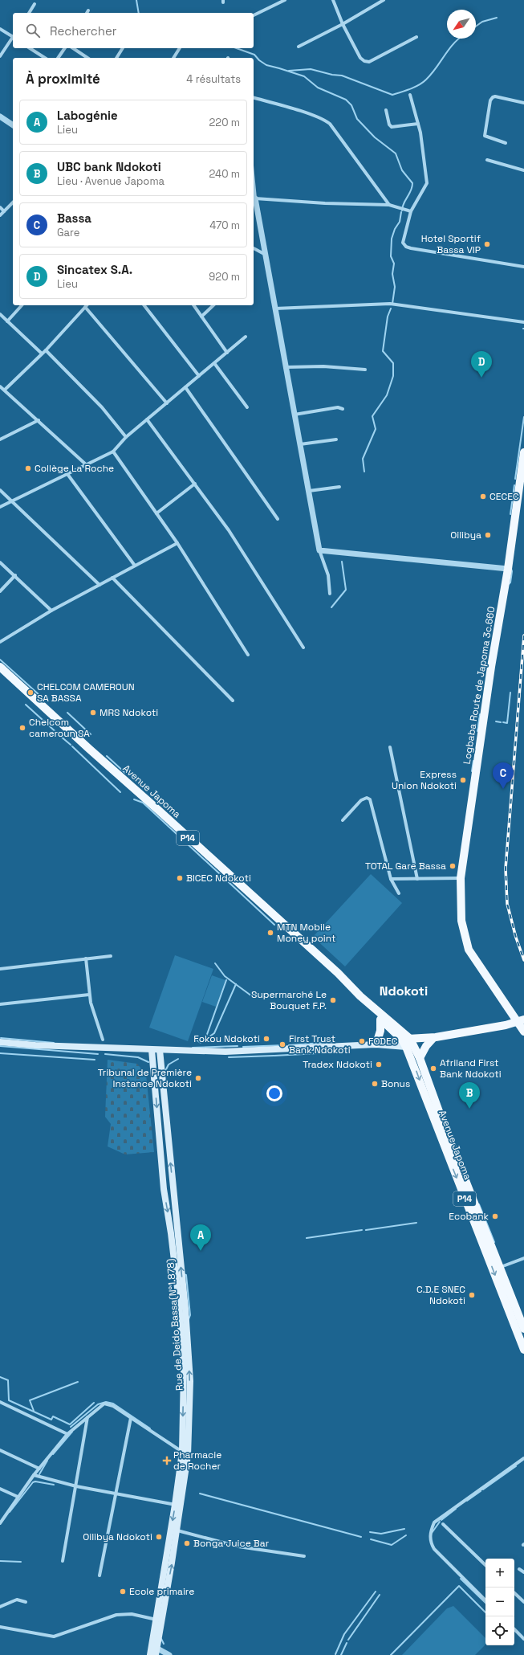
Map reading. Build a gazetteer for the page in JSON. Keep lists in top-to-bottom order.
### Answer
{
  "streets": {
    "main road": [
      "Logbaba Route de Japoma 3c.660",
      "Avenue Japoma",
      "P14",
      "Rue de Deido Bassa(N°1.878)"
    ]
  },
  "districts": ["Ndokoti"],
  "places": {
    "other": [
      "Hotel Sportif Bassa VIP",
      "Collège La Roche",
      "CECEC",
      "Oilibya",
      "CHELCOM CAMEROUN SA BASSA",
      "MRS Ndokoti",
      "Chelcom cameroun SA",
      "Express Union Ndokoti",
      "TOTAL Gare Bassa",
      "BICEC Ndokoti",
      "MTN Mobile Money point",
      "Supermarché Le Bouquet F.P.",
      "Fokou Ndokoti",
      "FODEC",
      "First Trust Bank Ndokoti",
      "Tradex Ndokoti",
      "Afriland First Bank Ndokoti",
      "Tribunal de Première Instance Ndokoti",
      "Bonus",
      "Ecobank",
      "C.D.E SNEC Ndokoti",
      "Oilibya Ndokoti",
      "Bonga Juice Bar",
      "Ecole primaire"
    ],
    "health": ["Pharmacie de Rocher"]
  },
  "north": "bottom left",
  "page": {
    "search": "Rechercher",
    "heading": ["À proximité", "4 résultats"],
    "list": [
      {
        "mark": "A",
        "name": "Labogénie",
        "note": "Lieu",
        "value": "220 m"
      },
      {
        "mark": "B",
        "name": "UBC bank Ndokoti",
        "note": "Lieu · Avenue Japoma",
        "value": "240 m"
      },
      {
        "mark": "C",
        "name": "Bassa",
        "note": "Gare",
        "value": "470 m"
      },
      {
        "mark": "D",
        "name": "Sincatex S.A.",
        "note": "Lieu",
        "value": "920 m"
      }
    ],
    "pins": [
      "D",
      "C",
      "B",
      "A"
    ],
    "map_buttons": ["+", "−"]
  }
}
